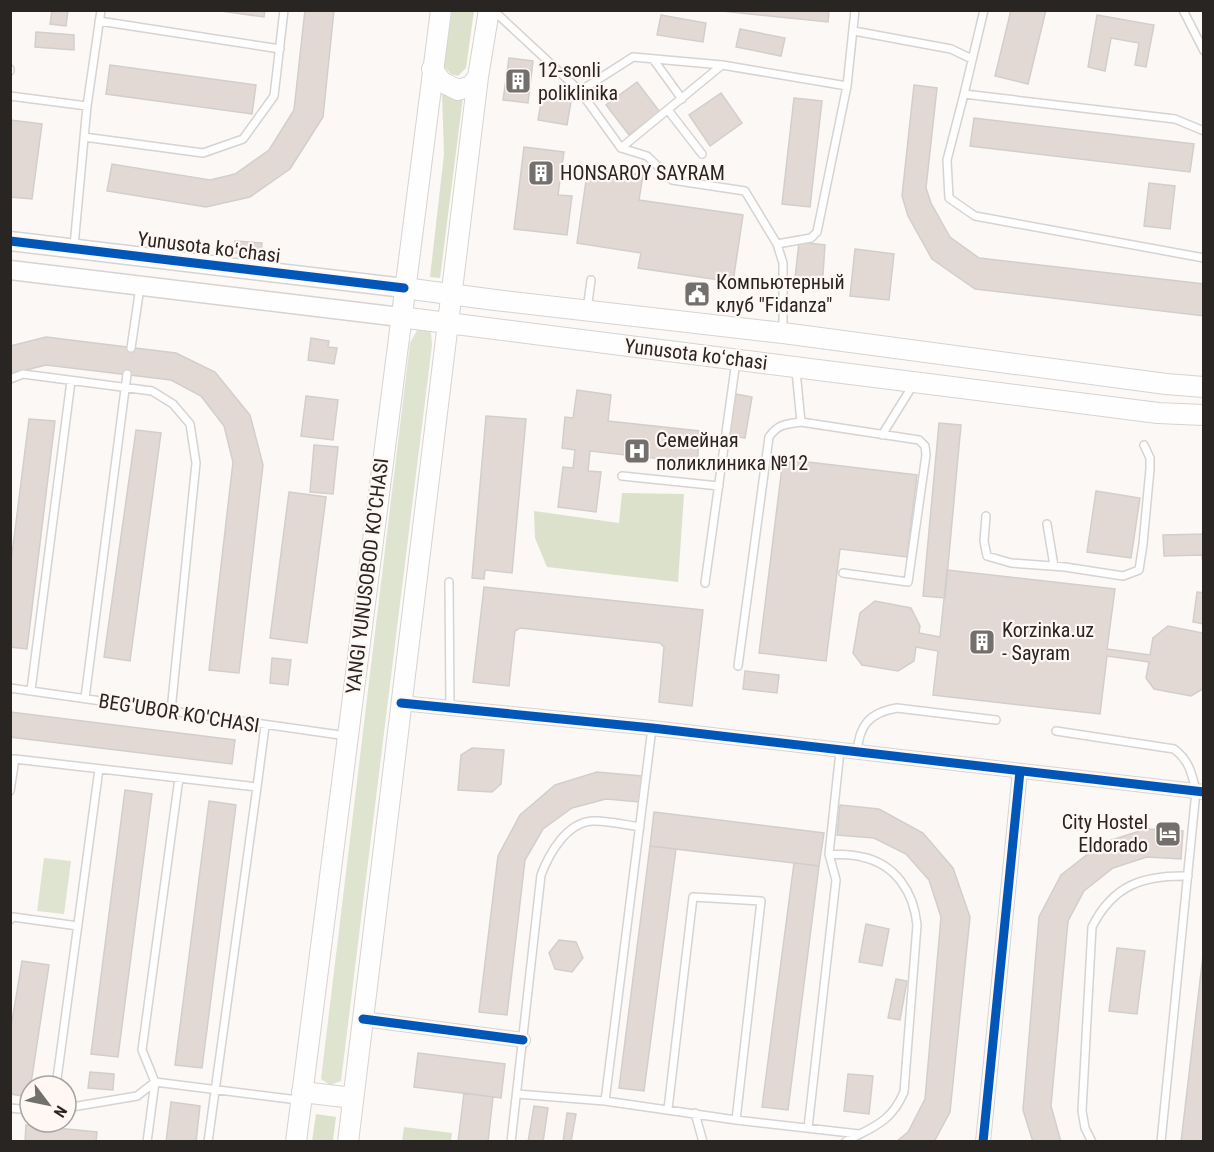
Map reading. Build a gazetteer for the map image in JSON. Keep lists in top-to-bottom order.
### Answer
{
  "streets": {
    "main road": ["Yunusota koʻchasi", "YANGI YUNUSOBOD KO'CHASI"],
    "lane": ["BEG'UBOR KO'CHASI"]
  },
  "crossings": [
    ["Yunusota koʻchasi", "YANGI YUNUSOBOD KO'CHASI"],
    ["YANGI YUNUSOBOD KO'CHASI", "BEG'UBOR KO'CHASI"]
  ],
  "places": {
    "building": ["12-sonli poliklinika", "HONSAROY SAYRAM", "Korzinka.uz - Sayram"],
    "public building": ["Компьютерный клуб \"Fidanza\""],
    "hospital": ["Семейная поликлиника №12"],
    "hotel": ["City Hostel Eldorado"]
  },
  "north": "bottom right"
}
